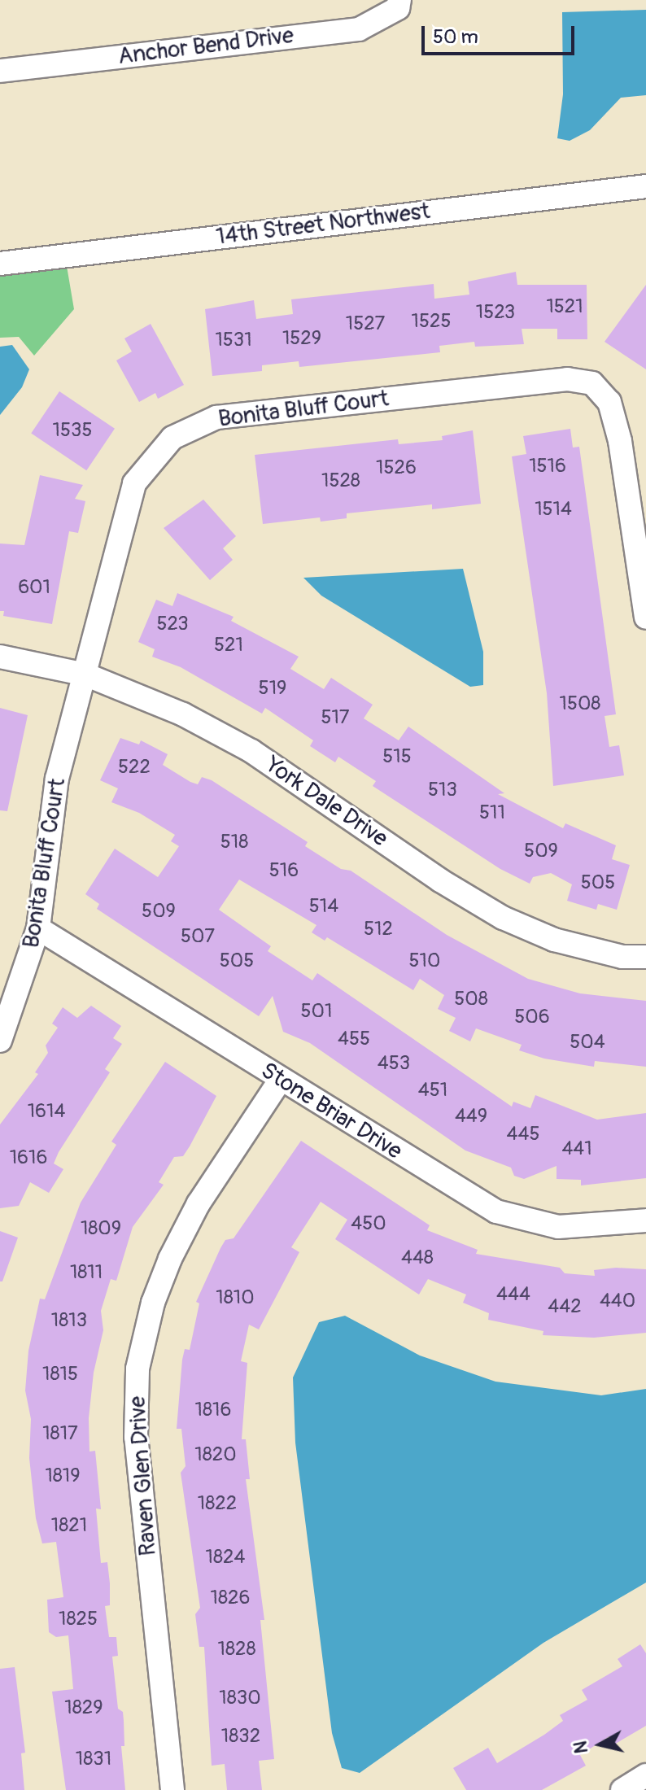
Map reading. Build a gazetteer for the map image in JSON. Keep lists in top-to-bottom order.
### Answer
{
  "streets": {
    "street": [
      "Anchor Bend Drive",
      "14th Street Northwest",
      "Bonita Bluff Court",
      "York Dale Drive",
      "Stone Briar Drive",
      "Raven Glen Drive"
    ]
  },
  "crossings": [
    ["Bonita Bluff Court", "York Dale Drive"],
    ["Bonita Bluff Court", "Stone Briar Drive"],
    ["Stone Briar Drive", "Raven Glen Drive"]
  ],
  "house_numbers": [
    "1521",
    "1523",
    "1525",
    "1527",
    "1529",
    "1531",
    "1535",
    "1516",
    "1526",
    "1528",
    "1514",
    "601",
    "523",
    "521",
    "519",
    "1508",
    "517",
    "515",
    "522",
    "513",
    "511",
    "518",
    "509",
    "516",
    "505",
    "514",
    "509",
    "512",
    "507",
    "505",
    "510",
    "508",
    "501",
    "506",
    "455",
    "504",
    "453",
    "451",
    "1614",
    "449",
    "445",
    "441",
    "1616",
    "450",
    "1809",
    "448",
    "1811",
    "444",
    "1810",
    "440",
    "442",
    "1813",
    "1815",
    "1816",
    "1817",
    "1820",
    "1819",
    "1822",
    "1821",
    "1824",
    "1826",
    "1825",
    "1828",
    "1830",
    "1829",
    "1832",
    "1831"
  ],
  "scale_bar": "50 m",
  "north": "left"
}
